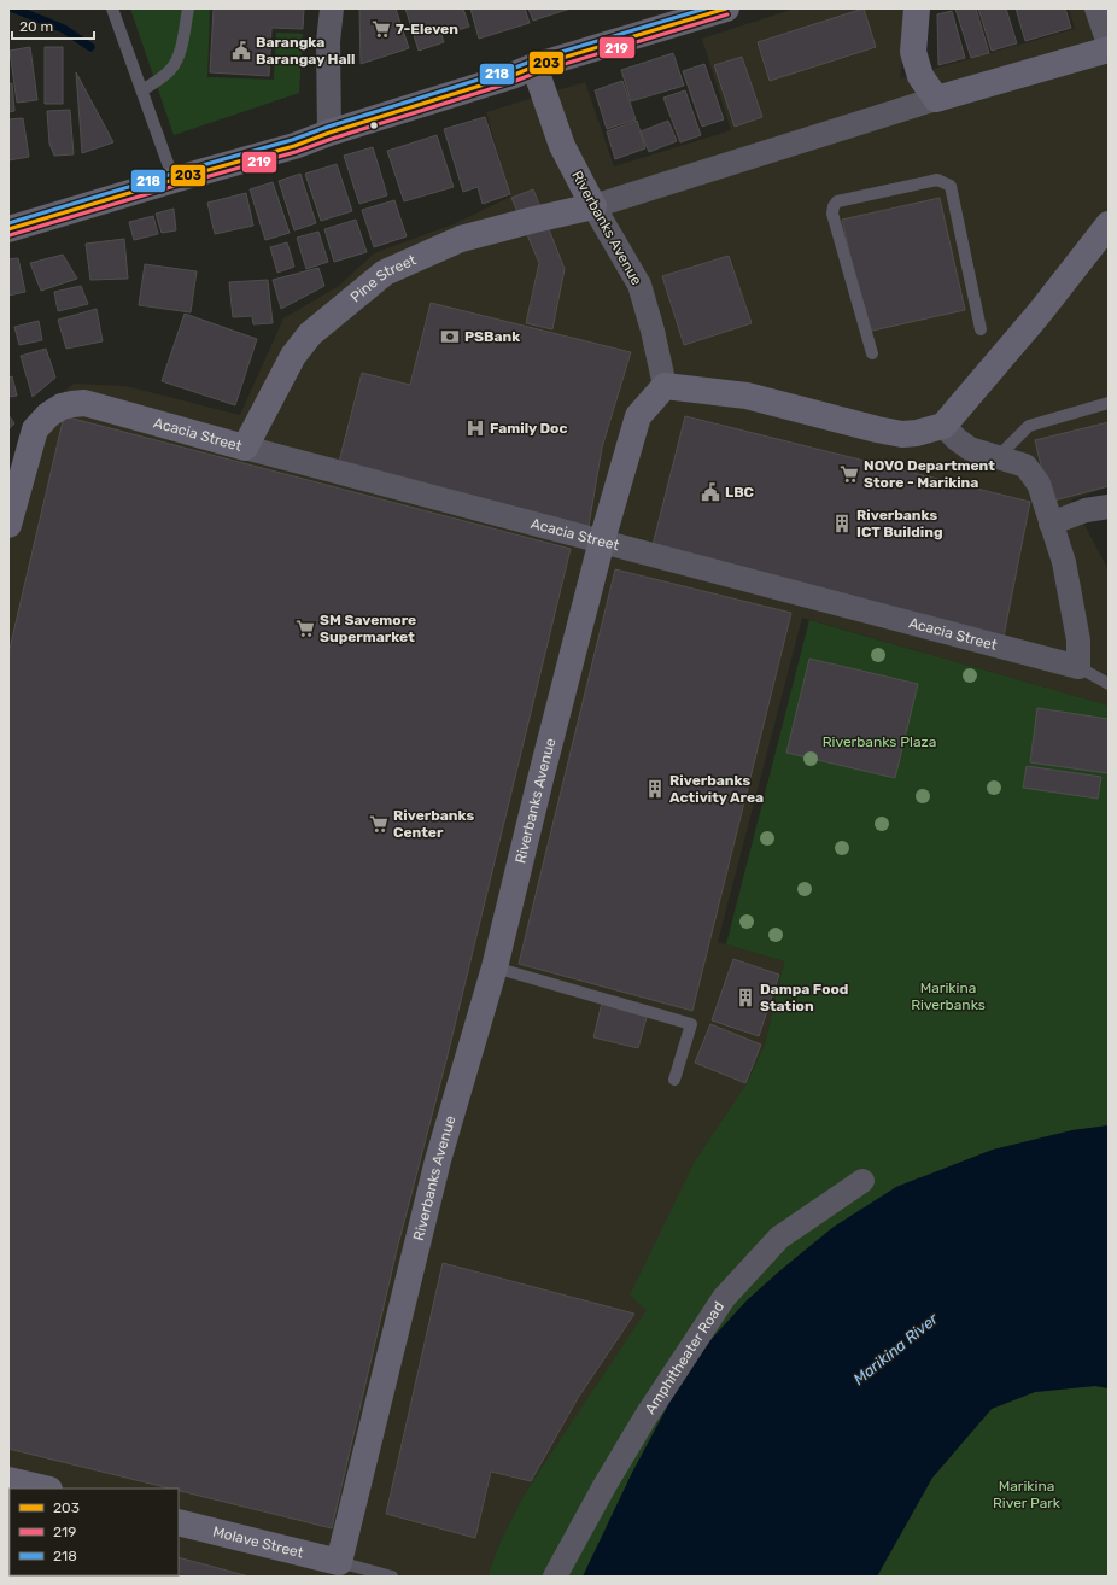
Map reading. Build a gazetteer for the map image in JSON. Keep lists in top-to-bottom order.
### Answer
{
  "streets": {
    "street": [
      "Riverbanks Avenue",
      "Pine Street",
      "Acacia Street",
      "Amphitheater Road",
      "Molave Street"
    ]
  },
  "crossings": [
    ["Riverbanks Avenue", "Pine Street"],
    ["Riverbanks Avenue", "Acacia Street"],
    ["Riverbanks Avenue", "Molave Street"],
    ["Pine Street", "Acacia Street"]
  ],
  "water": ["Marikina River"],
  "parks": ["Riverbanks Plaza", "Marikina Riverbanks", "Marikina River Park"],
  "places": {
    "supermarket": [
      "7-Eleven",
      "NOVO Department Store - Marikina",
      "SM Savemore Supermarket",
      "Riverbanks Center"
    ],
    "public building": ["Barangka Barangay Hall", "LBC"],
    "bank": ["PSBank"],
    "hospital": ["Family Doc"],
    "building": ["Riverbanks ICT Building", "Riverbanks Activity Area", "Dampa Food Station"]
  },
  "lines": ["transit line 203", "transit line 218", "transit line 219"],
  "legend": ["203", "219", "218"],
  "scale_bar": "20 m"
}
